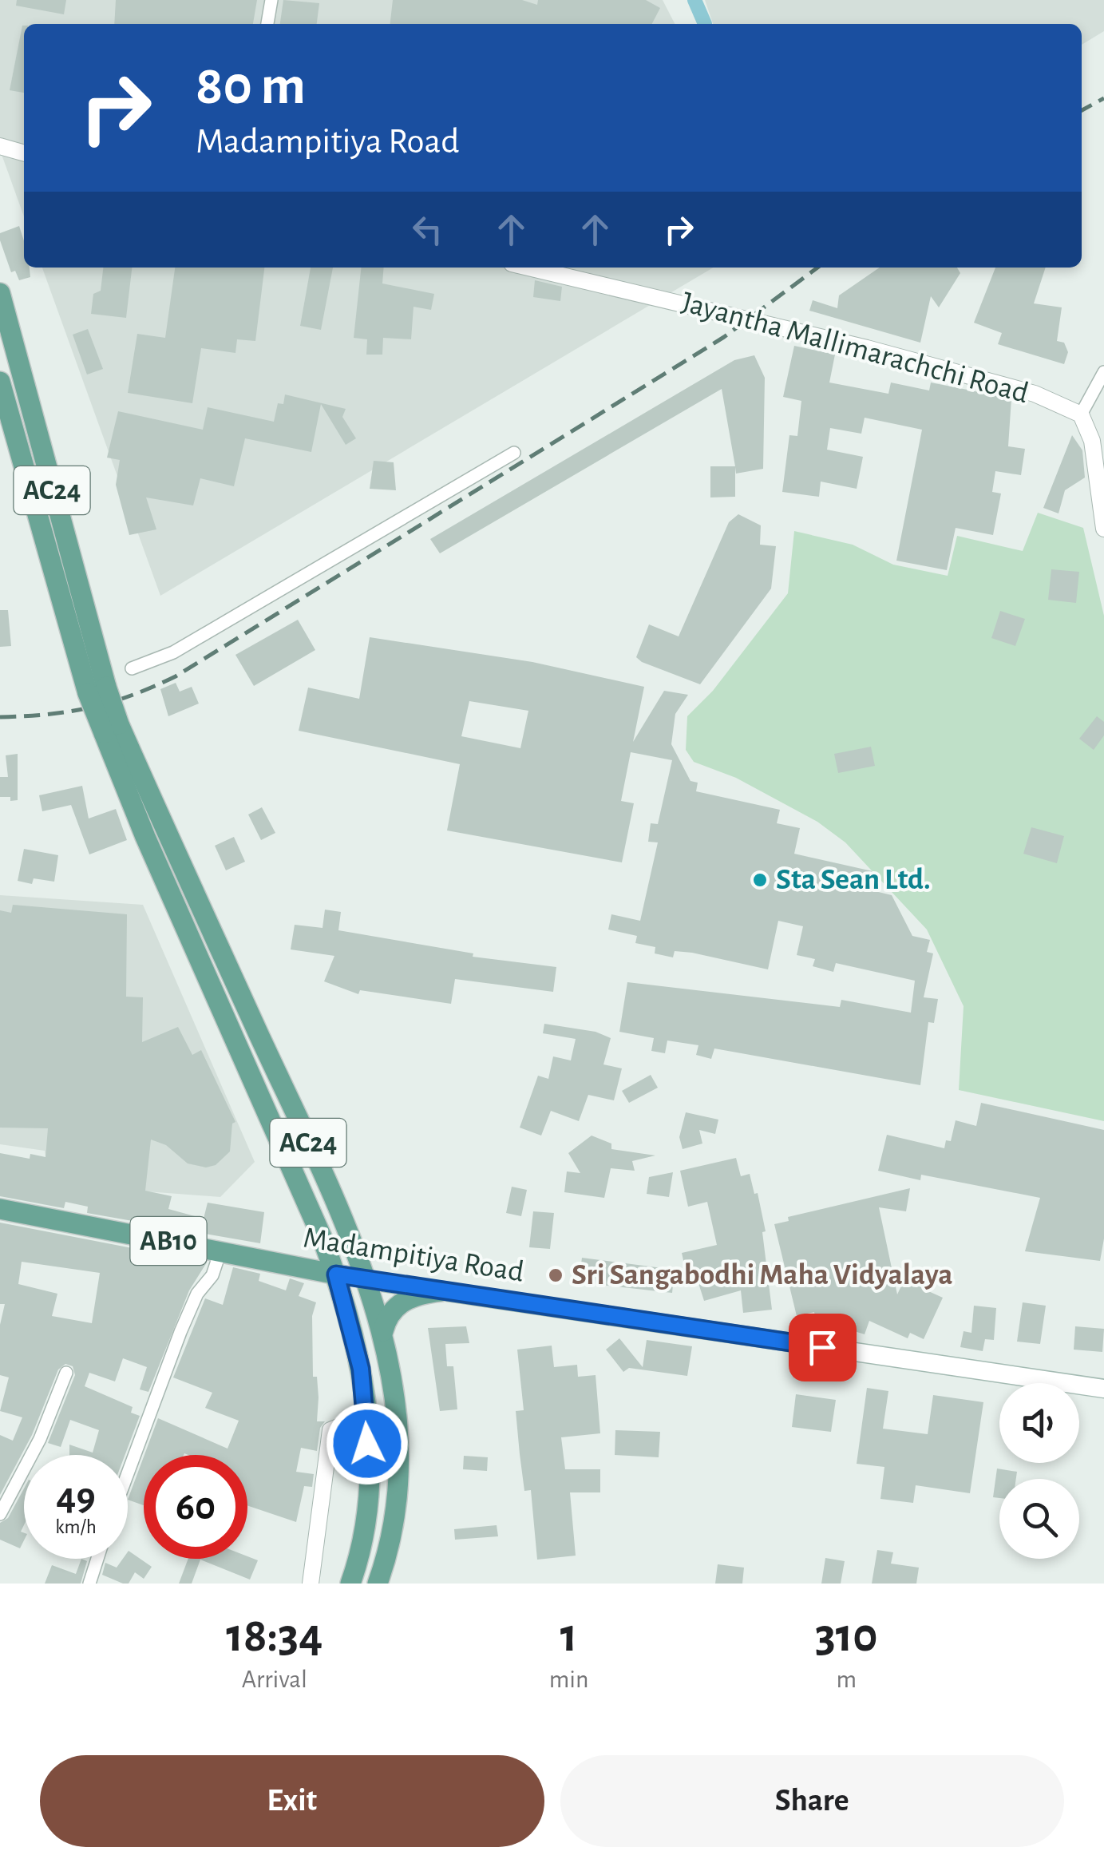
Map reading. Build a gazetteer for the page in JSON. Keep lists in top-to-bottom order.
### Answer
{
  "streets": {
    "main road": ["AC24", "AB10", "Madampitiya Road"],
    "street": ["Jayantha Mallimarachchi Road"]
  },
  "crossings": [
    ["AC24", "Madampitiya Road"]
  ],
  "places": ["Sta Sean Ltd.", "Sri Sangabodhi Maha Vidyalaya"],
  "page": {
    "turn": ["80 m", "Madampitiya Road"],
    "speed": "49 km/h",
    "limit": "60",
    "eta": [
      "18:34",
      "Arrival",
      "1",
      "min",
      "310",
      "m"
    ],
    "buttons": ["Exit", "Share"]
  }
}
